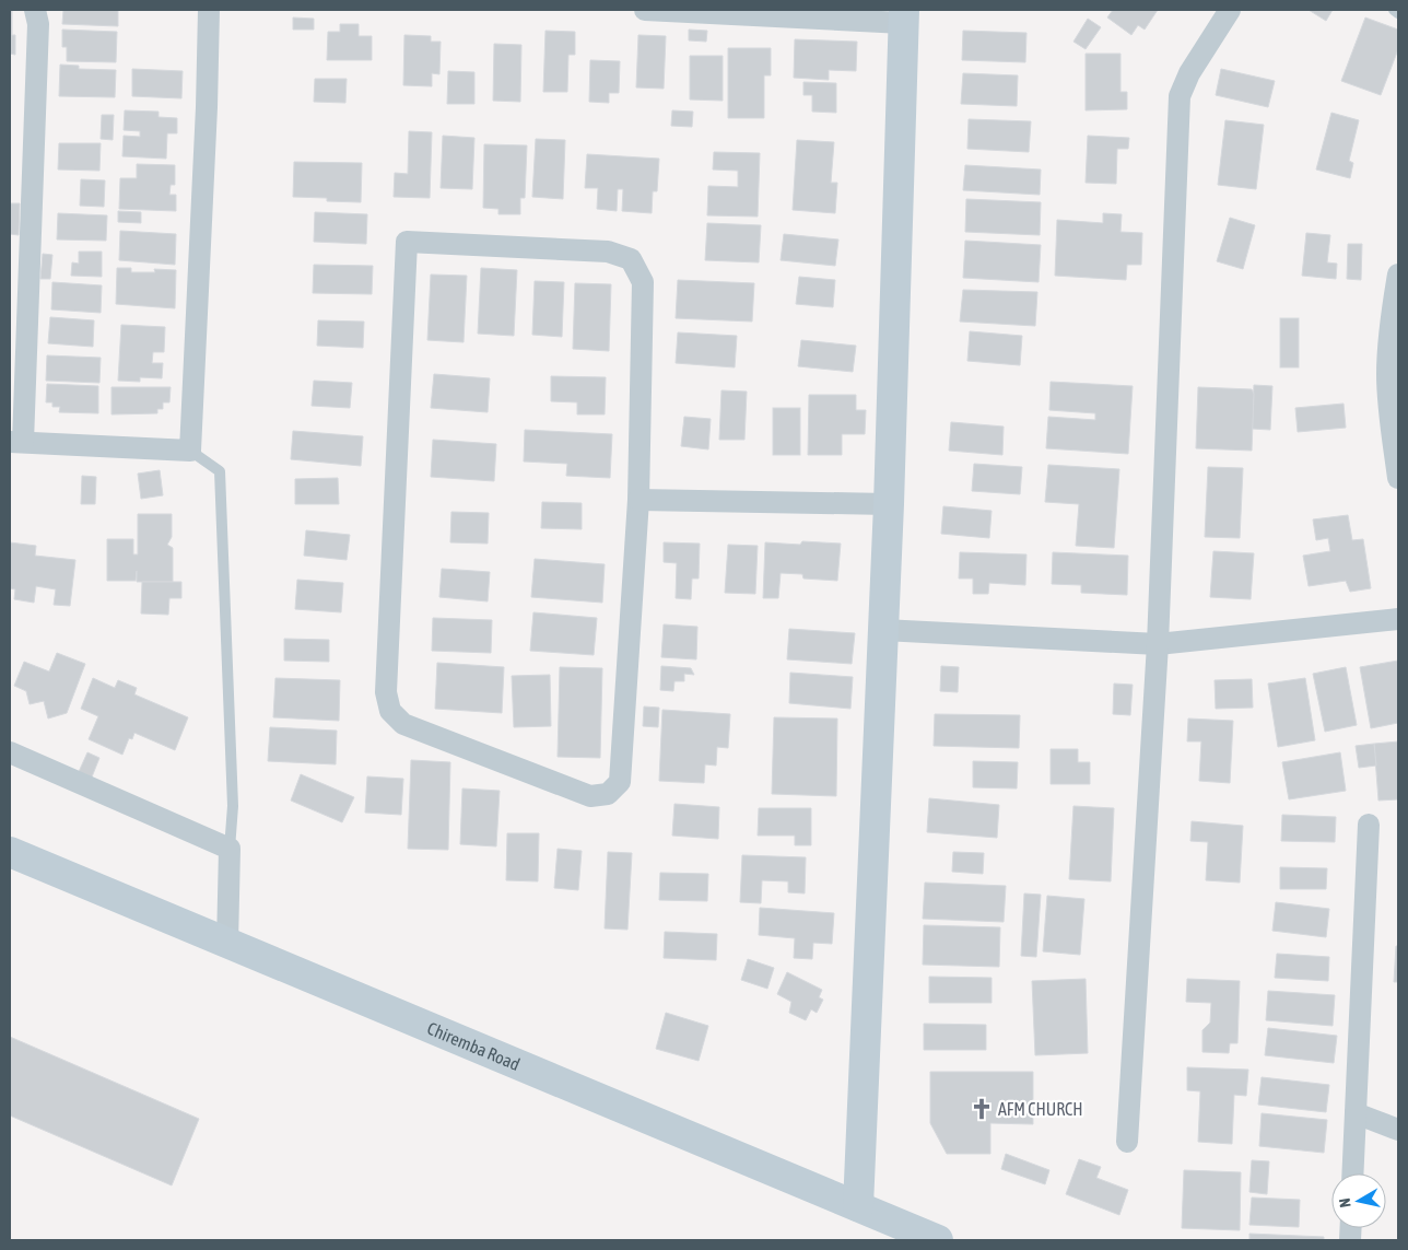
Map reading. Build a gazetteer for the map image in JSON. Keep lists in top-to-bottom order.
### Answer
{
  "streets": {
    "street": ["Chiremba Road"]
  },
  "places": {
    "church": ["AFM CHURCH"]
  },
  "north": "left"
}
